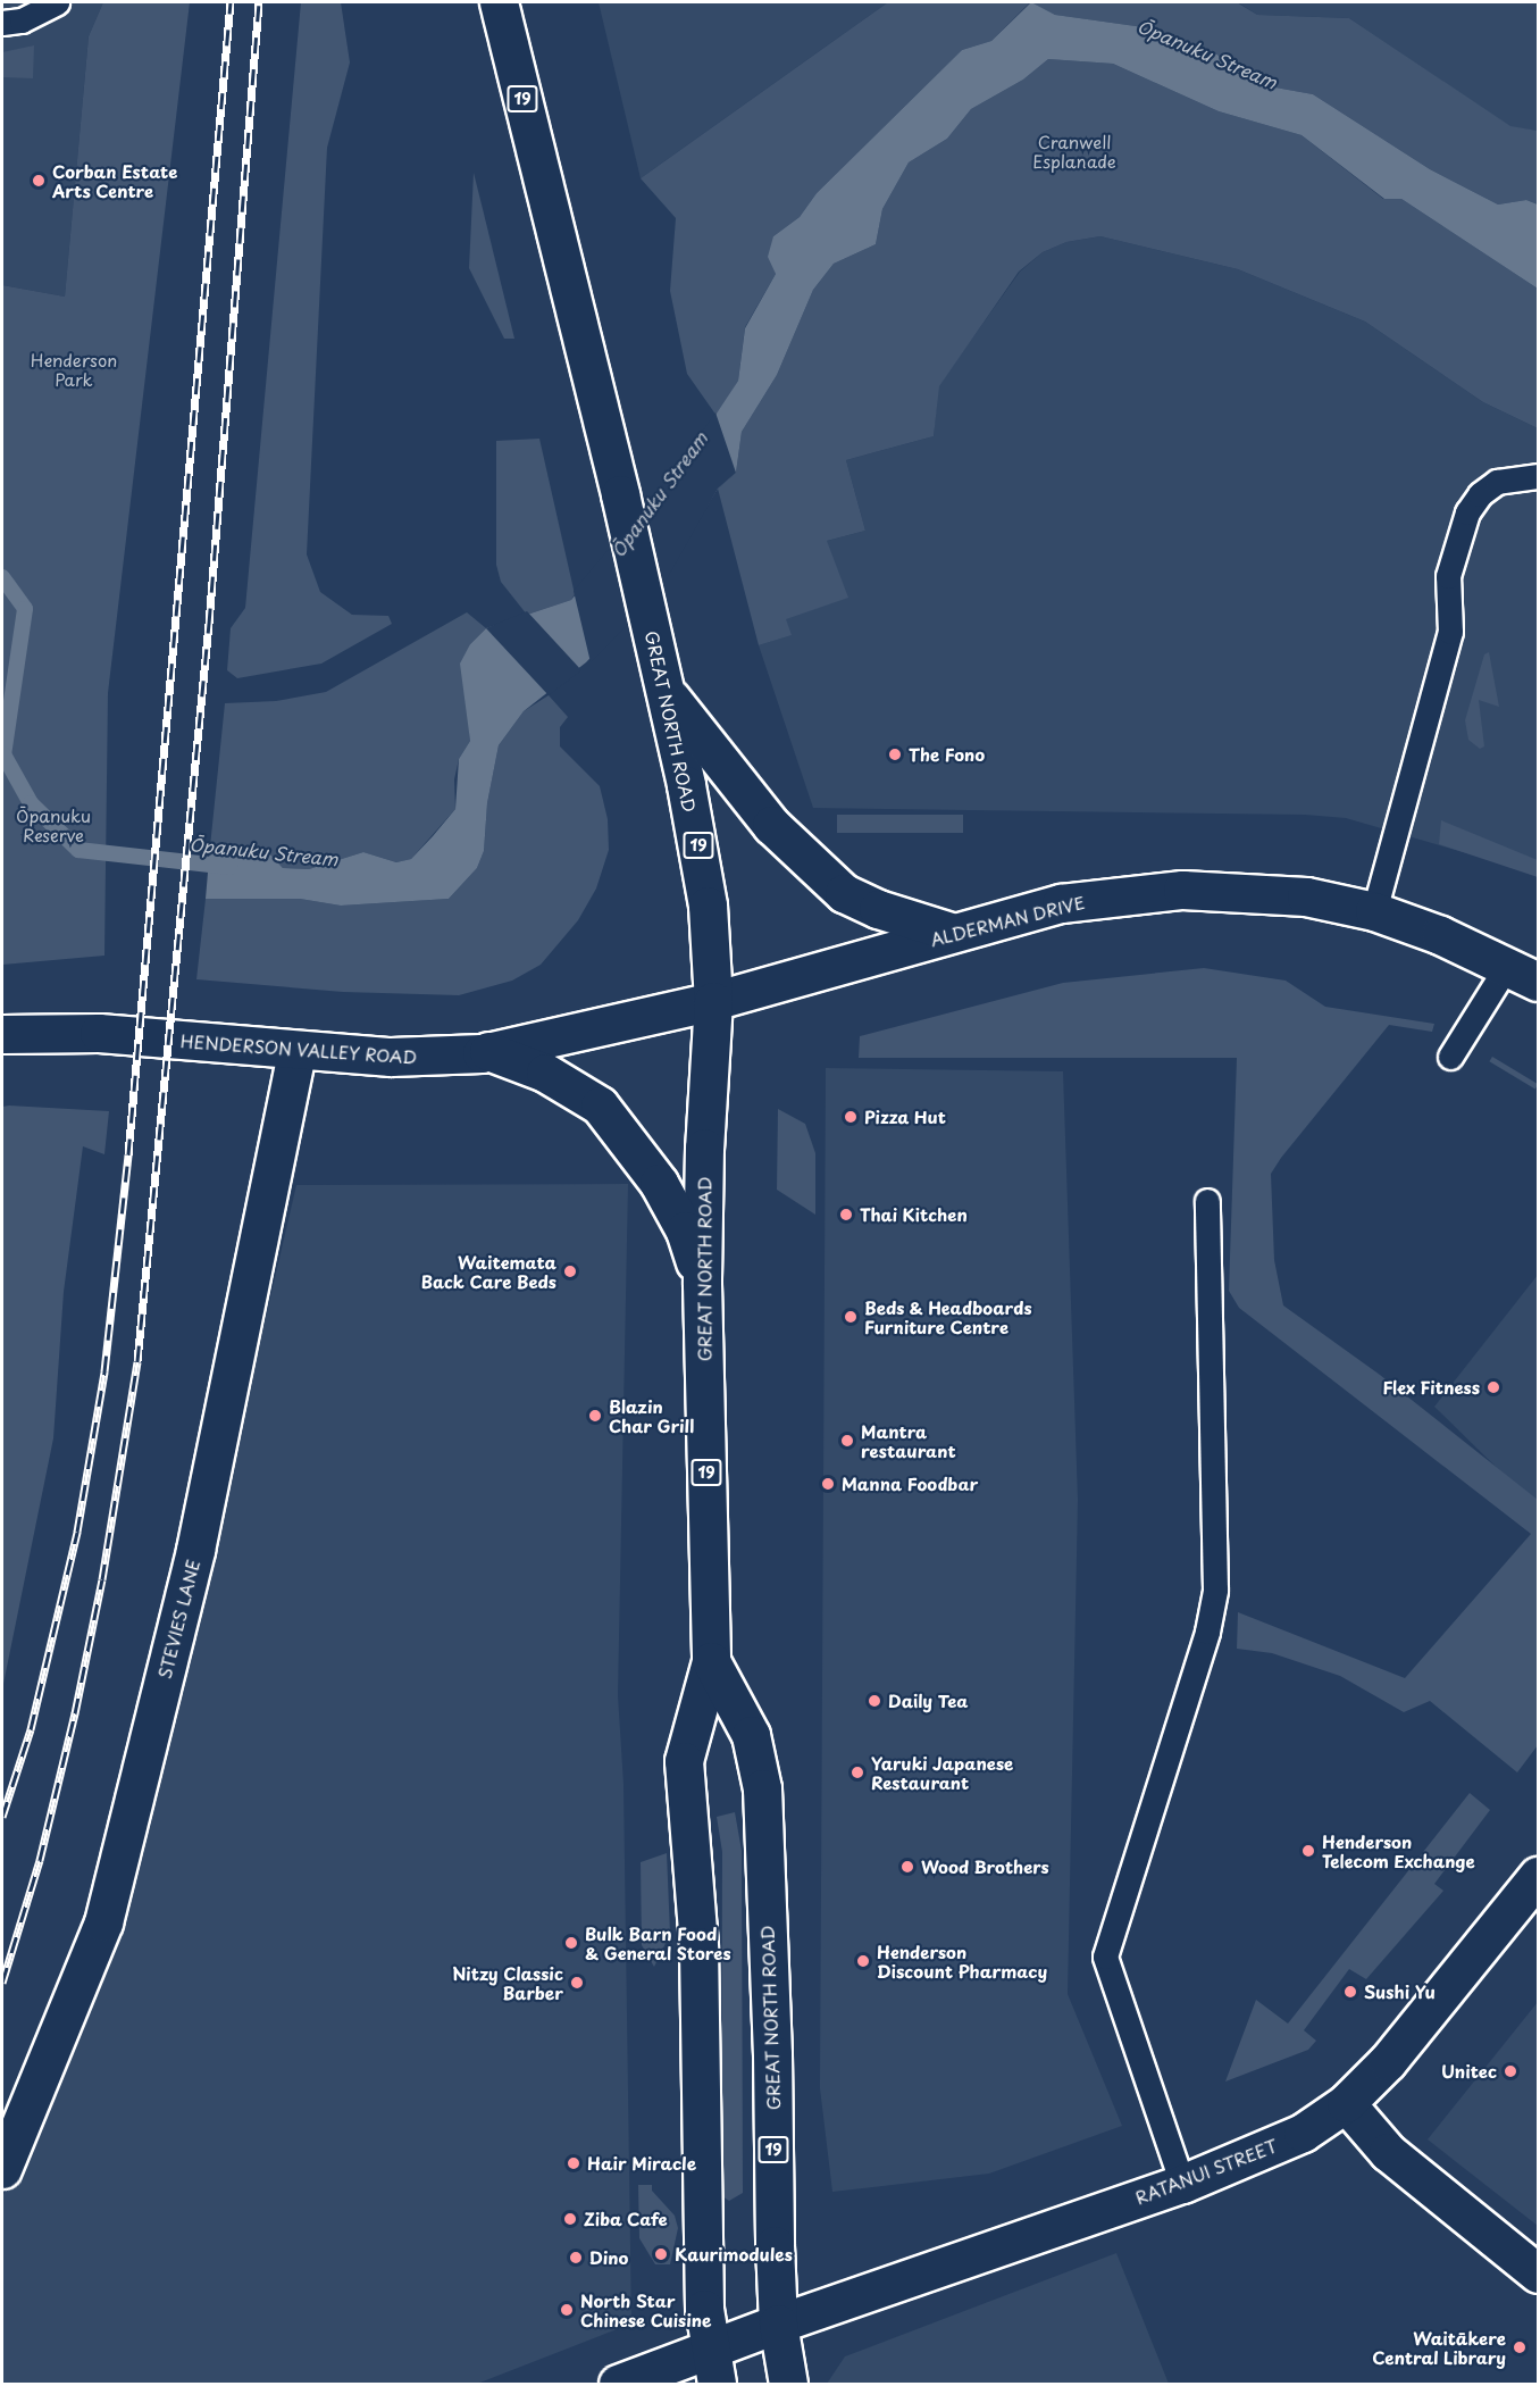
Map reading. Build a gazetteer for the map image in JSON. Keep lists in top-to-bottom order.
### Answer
{
  "streets": {
    "main road": [
      "19",
      "GREAT NORTH ROAD",
      "ALDERMAN DRIVE",
      "HENDERSON VALLEY ROAD",
      "STEVIES LANE",
      "RATANUI STREET"
    ]
  },
  "crossings": [
    ["GREAT NORTH ROAD", "ALDERMAN DRIVE"],
    ["GREAT NORTH ROAD", "HENDERSON VALLEY ROAD"],
    ["GREAT NORTH ROAD", "RATANUI STREET"],
    ["ALDERMAN DRIVE", "HENDERSON VALLEY ROAD"],
    ["HENDERSON VALLEY ROAD", "STEVIES LANE"]
  ],
  "water": ["Ōpanuku Stream"],
  "parks": ["Cranwell Esplanade", "Henderson Park", "Ōpanuku Reserve"],
  "places": [
    "Corban Estate Arts Centre",
    "The Fono",
    "Pizza Hut",
    "Thai Kitchen",
    "Waitemata Back Care Beds",
    "Beds & Headboards Furniture Centre",
    "Flex Fitness",
    "Blazin Char Grill",
    "Mantra restaurant",
    "Manna Foodbar",
    "Daily Tea",
    "Yaruki Japanese Restaurant",
    "Henderson Telecom Exchange",
    "Wood Brothers",
    "Bulk Barn Food & General Stores",
    "Henderson Discount Pharmacy",
    "Nitzy Classic Barber",
    "Sushi Yu",
    "Unitec",
    "Hair Miracle",
    "Ziba Cafe",
    "Kaurimodules",
    "Dino",
    "North Star Chinese Cuisine",
    "Waitākere Central Library"
  ]
}
